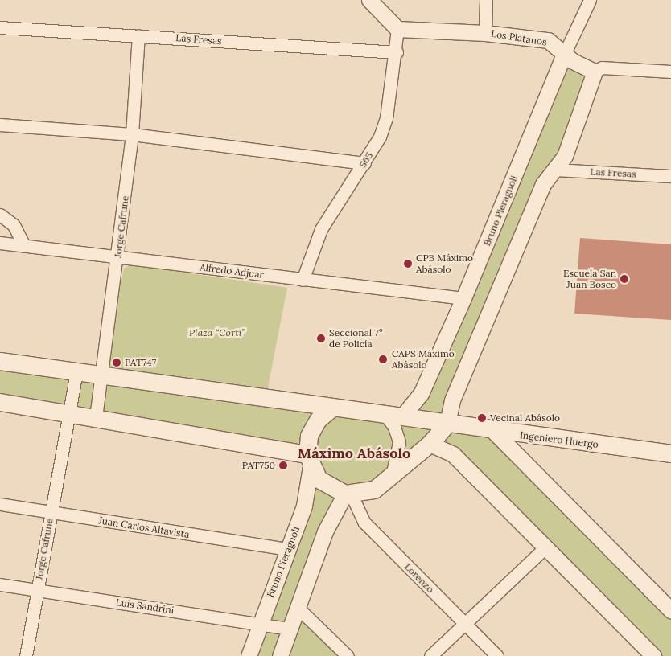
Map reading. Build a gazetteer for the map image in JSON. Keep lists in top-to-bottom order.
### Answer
{
  "streets": {
    "main road": ["Ingeniero Huergo"],
    "street": [
      "Los Platanos",
      "Las Fresas",
      "565",
      "Bruno Pieragnoli",
      "Jorge Cafrune",
      "Alfredo Adjuar",
      "Juan Carlos Altavista",
      "Lorenzo",
      "Luis Sandrini"
    ]
  },
  "crossings": [
    ["Los Platanos", "565"],
    ["Los Platanos", "Bruno Pieragnoli"],
    ["Las Fresas", "565"],
    ["Las Fresas", "Jorge Cafrune"],
    ["565", "Alfredo Adjuar"],
    ["Bruno Pieragnoli", "Alfredo Adjuar"],
    ["Bruno Pieragnoli", "Ingeniero Huergo"],
    ["Bruno Pieragnoli", "Juan Carlos Altavista"],
    ["Bruno Pieragnoli", "Lorenzo"],
    ["Bruno Pieragnoli", "Luis Sandrini"],
    ["Jorge Cafrune", "Alfredo Adjuar"],
    ["Jorge Cafrune", "Juan Carlos Altavista"],
    ["Jorge Cafrune", "Luis Sandrini"],
    ["Ingeniero Huergo", "Lorenzo"]
  ],
  "districts": ["Máximo Abásolo"],
  "parks": ["Plaza “Corti”"],
  "places": [
    "CPB Máximo Abásolo",
    "Escuela San Juan Bosco",
    "Seccional 7º de Policía",
    "CAPS Máximo Abásolo",
    "PAT747",
    "Vecinal Abásolo",
    "PAT750"
  ]
}
